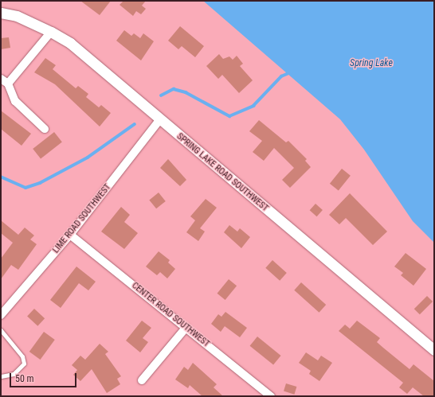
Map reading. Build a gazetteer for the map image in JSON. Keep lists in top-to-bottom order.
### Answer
{
  "streets": {
    "street": ["SPRING LAKE ROAD SOUTHWEST", "LIME ROAD SOUTHWEST", "CENTER ROAD SOUTHWEST"]
  },
  "crossings": [
    ["SPRING LAKE ROAD SOUTHWEST", "LIME ROAD SOUTHWEST"],
    ["LIME ROAD SOUTHWEST", "CENTER ROAD SOUTHWEST"]
  ],
  "water": ["Spring Lake"],
  "scale_bar": "50 m"
}
